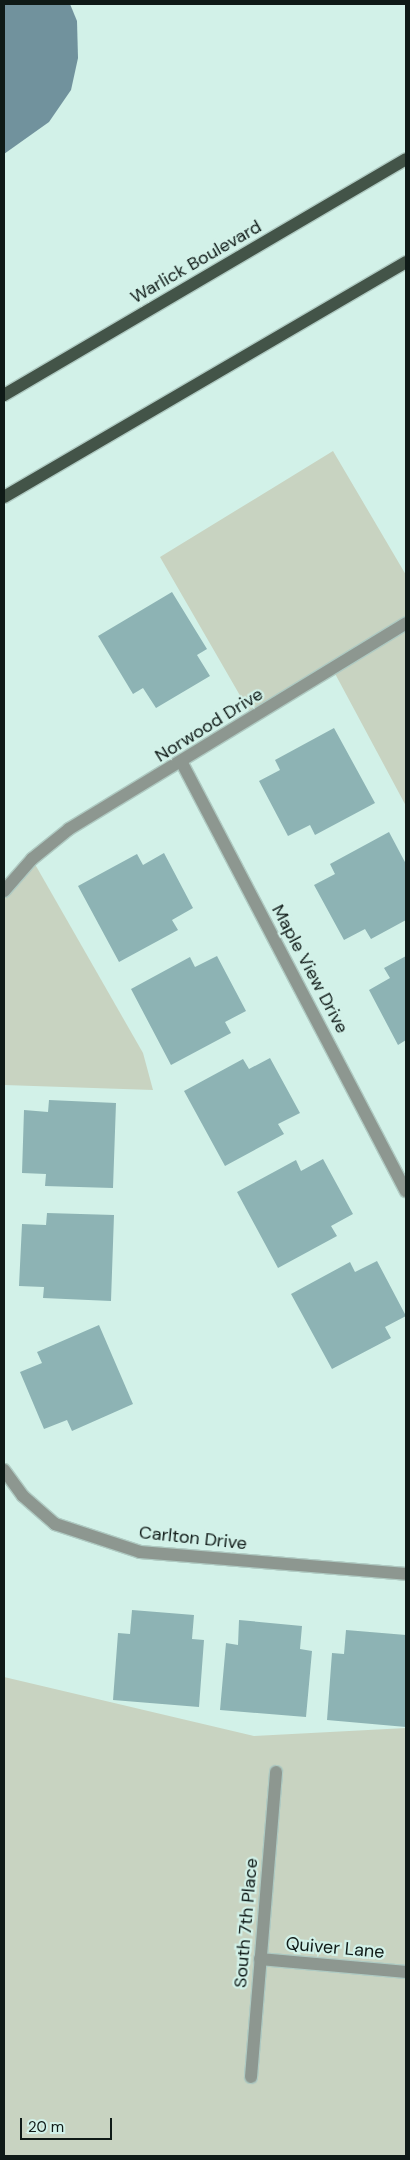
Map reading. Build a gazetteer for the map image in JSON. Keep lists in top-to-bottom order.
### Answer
{
  "streets": {
    "main road": ["Warlick Boulevard"],
    "lane": [
      "Norwood Drive",
      "Maple View Drive",
      "Carlton Drive",
      "South 7th Place",
      "Quiver Lane"
    ]
  },
  "crossings": [
    ["Norwood Drive", "Maple View Drive"],
    ["South 7th Place", "Quiver Lane"]
  ],
  "scale_bar": "20 m"
}
